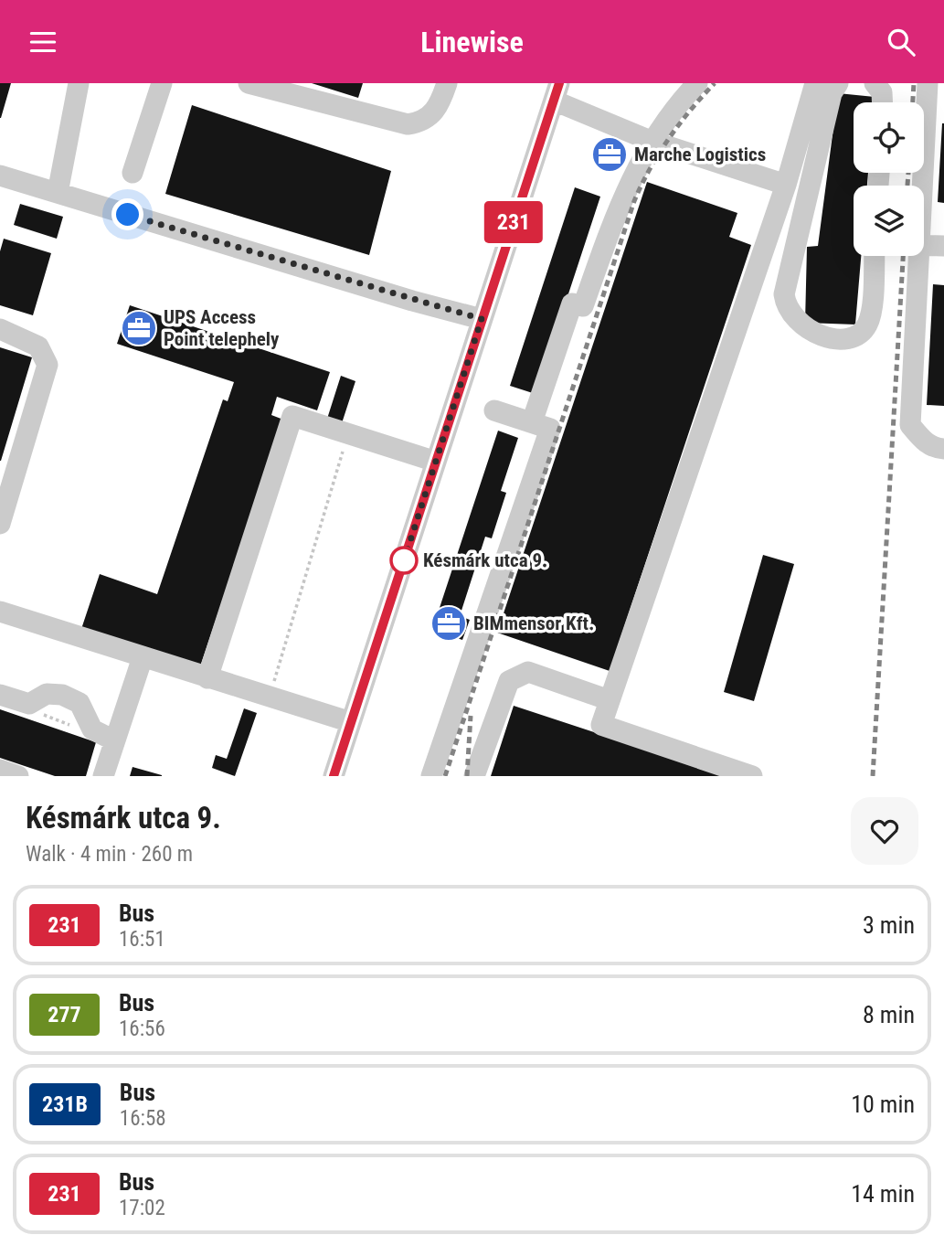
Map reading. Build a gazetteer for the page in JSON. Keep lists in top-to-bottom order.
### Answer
{
  "places": {
    "office": ["Marche Logistics", "UPS Access Point telephely", "BIMmensor Kft."],
    "other": ["Késmárk utca 9."]
  },
  "lines": ["bus line 231"],
  "page": {
    "header": "Linewise",
    "on_map": "231",
    "heading": ["Késmárk utca 9.", "Walk · 4 min · 260 m"],
    "list": [
      {
        "mark": "231",
        "name": "Bus",
        "note": "16:51",
        "value": "3 min"
      },
      {
        "mark": "277",
        "name": "Bus",
        "note": "16:56",
        "value": "8 min"
      },
      {
        "mark": "231B",
        "name": "Bus",
        "note": "16:58",
        "value": "10 min"
      },
      {
        "mark": "231",
        "name": "Bus",
        "note": "17:02",
        "value": "14 min"
      }
    ]
  }
}
